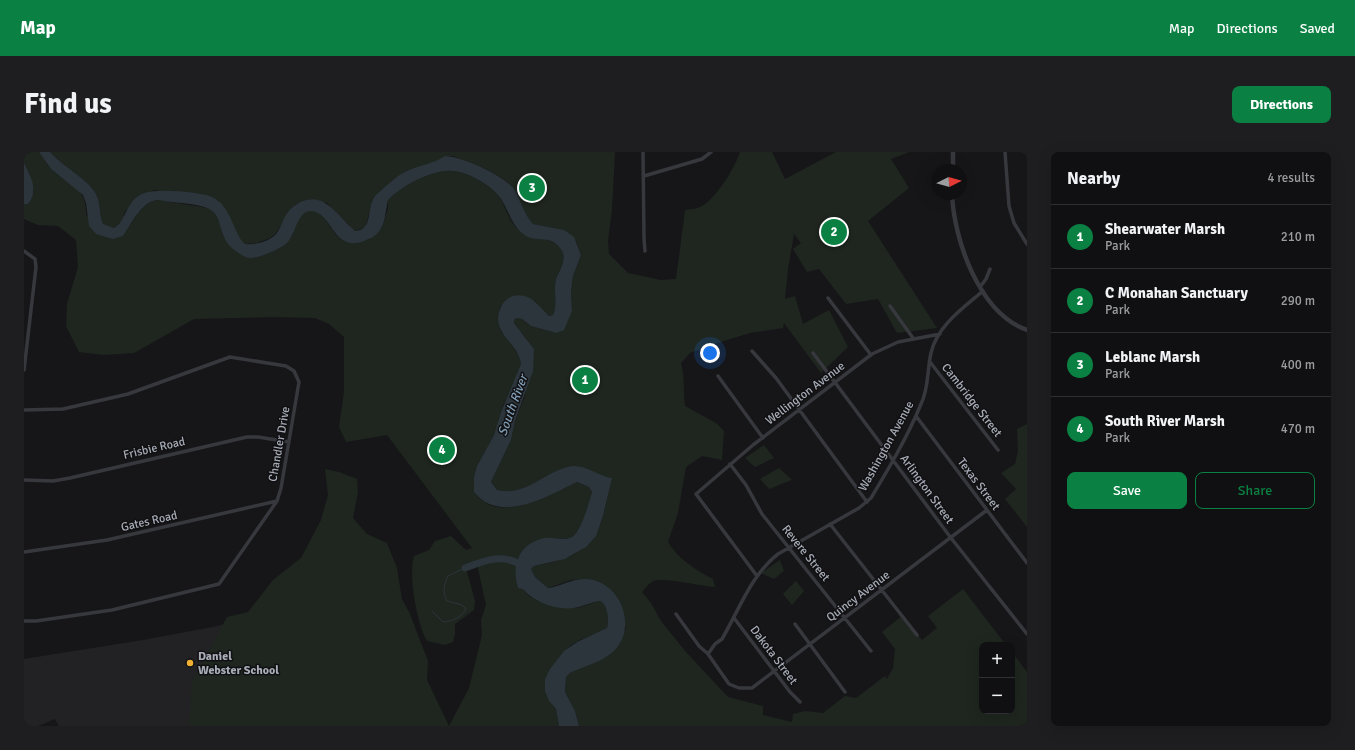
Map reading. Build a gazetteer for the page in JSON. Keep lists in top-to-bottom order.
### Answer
{
  "streets": {
    "street": [
      "Wellington Avenue",
      "Cambridge Street",
      "Chandler Drive",
      "Washington Avenue",
      "Frisbie Road",
      "Texas Street",
      "Arlington Street",
      "Gates Road",
      "Revere Street",
      "Quincy Avenue",
      "Dakota Street"
    ]
  },
  "crossings": [
    ["Wellington Avenue", "Washington Avenue"],
    ["Wellington Avenue", "Arlington Street"],
    ["Wellington Avenue", "Revere Street"],
    ["Cambridge Street", "Washington Avenue"],
    ["Chandler Drive", "Frisbie Road"],
    ["Chandler Drive", "Gates Road"],
    ["Washington Avenue", "Texas Street"],
    ["Washington Avenue", "Arlington Street"],
    ["Washington Avenue", "Revere Street"],
    ["Washington Avenue", "Quincy Avenue"],
    ["Washington Avenue", "Dakota Street"],
    ["Texas Street", "Quincy Avenue"],
    ["Arlington Street", "Quincy Avenue"],
    ["Revere Street", "Quincy Avenue"],
    ["Quincy Avenue", "Dakota Street"]
  ],
  "water": ["South River"],
  "places": ["Daniel Webster School"],
  "north": "right",
  "page": {
    "header": "Map",
    "nav": ["Map", "Directions", "Saved"],
    "buttons": [
      "Directions",
      ["Save", "Share"]
    ],
    "title": "Find us",
    "heading": ["Nearby", "4 results"],
    "pins": [
      "3",
      "2",
      "1",
      "4"
    ],
    "list": [
      {
        "mark": "1",
        "name": "Shearwater Marsh",
        "note": "Park",
        "value": "210 m"
      },
      {
        "mark": "2",
        "name": "C Monahan Sanctuary",
        "note": "Park",
        "value": "290 m"
      },
      {
        "mark": "3",
        "name": "Leblanc Marsh",
        "note": "Park",
        "value": "400 m"
      },
      {
        "mark": "4",
        "name": "South River Marsh",
        "note": "Park",
        "value": "470 m"
      }
    ],
    "map_buttons": ["+", "−"]
  }
}
